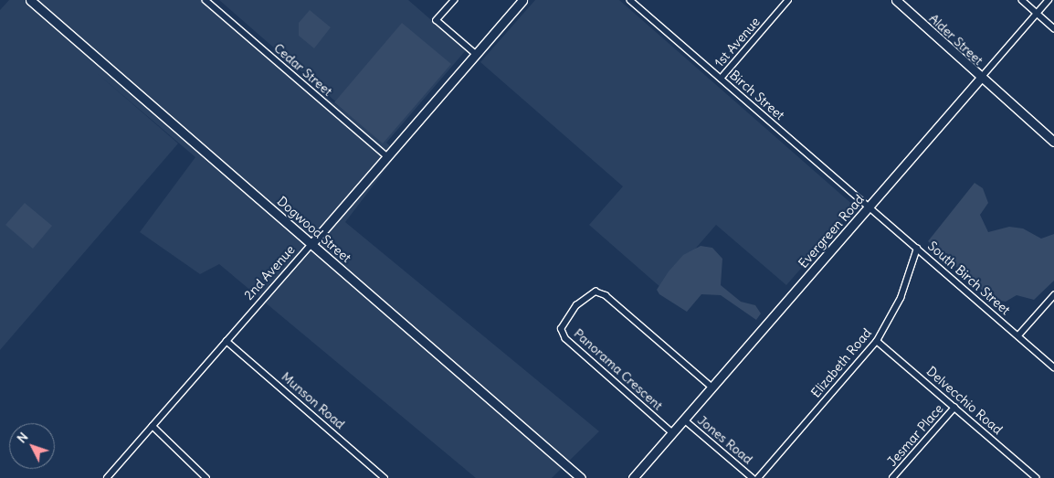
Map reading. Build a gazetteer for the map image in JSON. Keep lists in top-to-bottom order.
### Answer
{
  "streets": {
    "street": [
      "Alder Street",
      "1st Avenue",
      "Cedar Street",
      "Birch Street",
      "Dogwood Street",
      "Evergreen Road",
      "2nd Avenue",
      "South Birch Street",
      "Elizabeth Road",
      "Panorama Crescent",
      "Munson Road",
      "Delvecchio Road",
      "Jesmar Place",
      "Jones Road"
    ]
  },
  "crossings": [
    ["Alder Street", "Evergreen Road"],
    ["1st Avenue", "Birch Street"],
    ["Cedar Street", "2nd Avenue"],
    ["Birch Street", "Evergreen Road"],
    ["Birch Street", "South Birch Street"],
    ["Dogwood Street", "2nd Avenue"],
    ["Evergreen Road", "South Birch Street"],
    ["Evergreen Road", "Panorama Crescent"],
    ["Evergreen Road", "Jones Road"],
    ["2nd Avenue", "Munson Road"],
    ["South Birch Street", "Elizabeth Road"],
    ["Elizabeth Road", "Delvecchio Road"],
    ["Delvecchio Road", "Jesmar Place"]
  ],
  "north": "top left"
}
